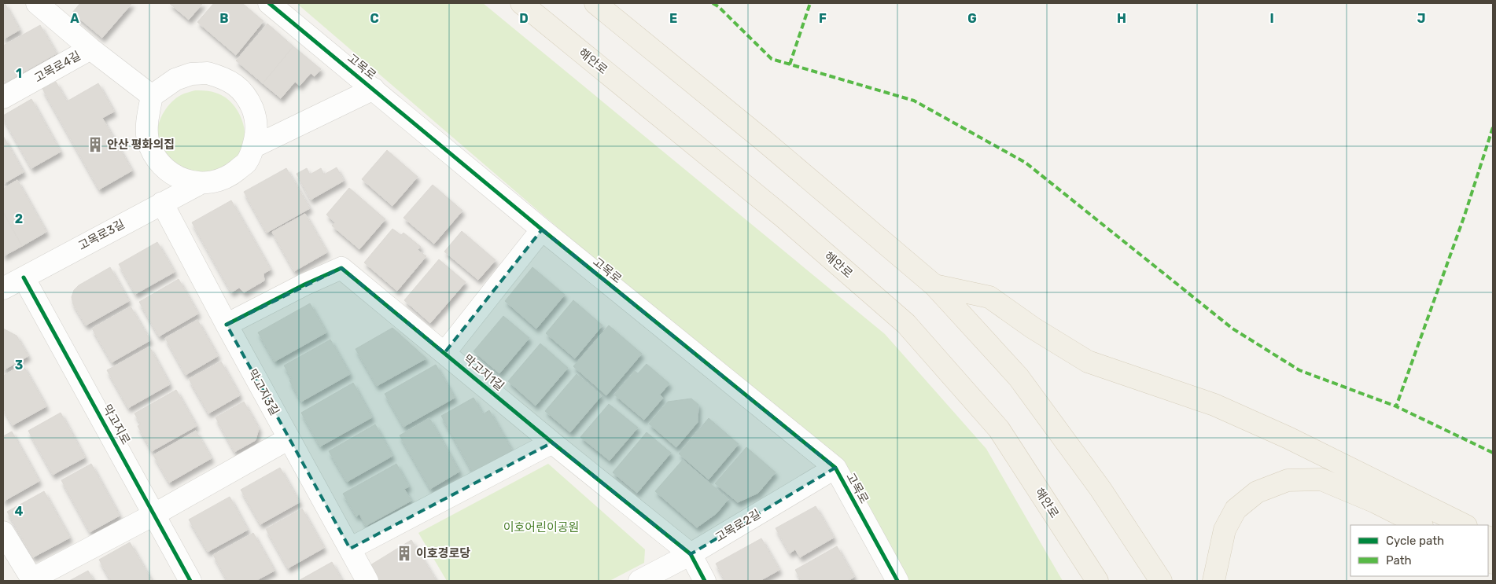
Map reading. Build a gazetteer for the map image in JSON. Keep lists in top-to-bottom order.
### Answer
{
  "streets": {
    "main road": ["해안로"],
    "street": [
      "고목로4길",
      "고목로",
      "고목로3길",
      "막고지1길",
      "막고지3길",
      "막고지로",
      "고목로2길"
    ]
  },
  "crossings": [
    ["고목로", "고목로2길"],
    ["고목로3길", "막고지3길"],
    ["고목로3길", "막고지로"],
    ["막고지1길", "막고지3길"],
    ["막고지1길", "고목로2길"]
  ],
  "parks": ["이호어린이공원"],
  "places": {
    "building": ["안산 평화의집", "이호경로당"]
  },
  "legend": ["Cycle path", "Path"],
  "grid": {
    "columns": [
      "A",
      "B",
      "C",
      "D",
      "E",
      "F",
      "G",
      "H",
      "I",
      "J"
    ],
    "rows": [
      "1",
      "2",
      "3",
      "4"
    ]
  }
}
